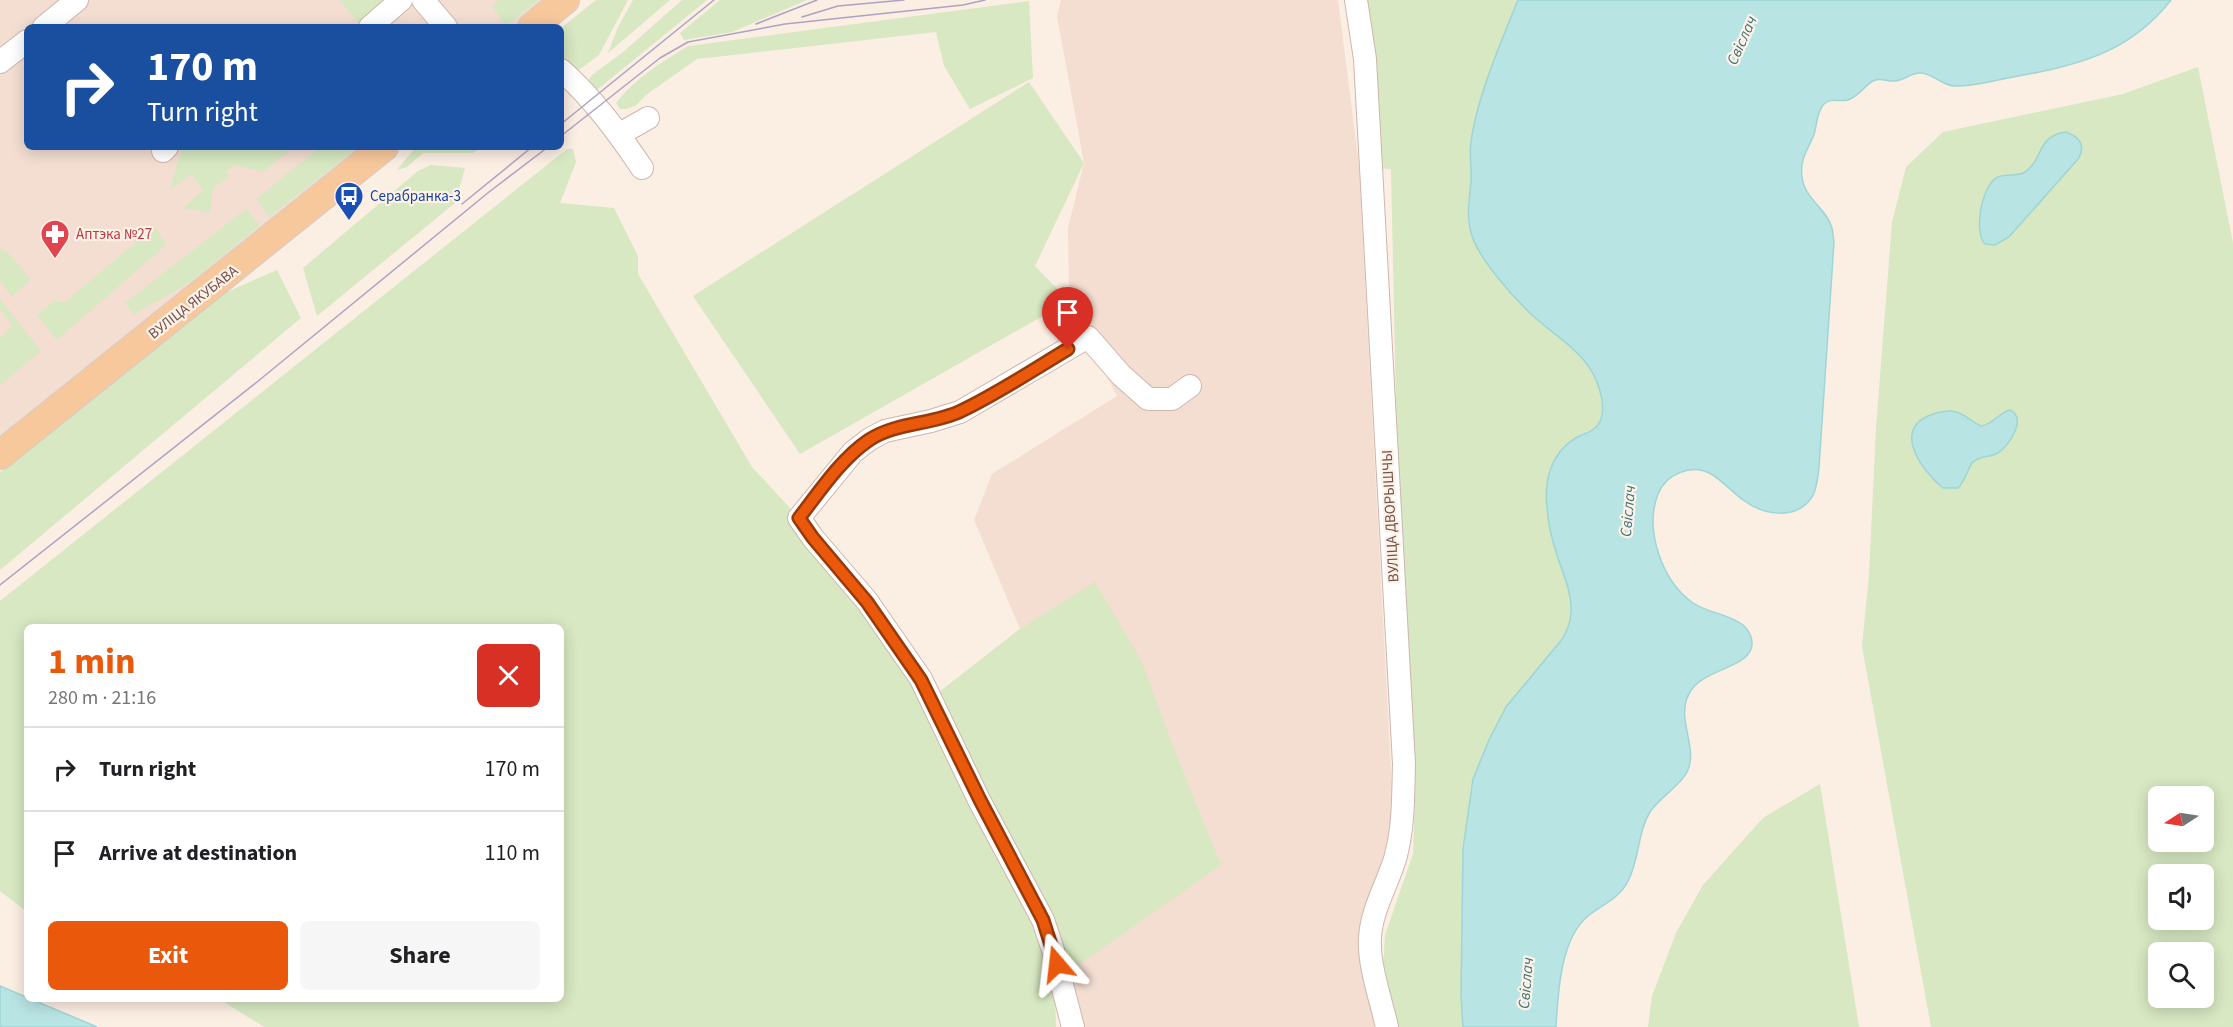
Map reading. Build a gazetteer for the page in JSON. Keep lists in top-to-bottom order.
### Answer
{
  "streets": {
    "main road": ["ВУЛІЦА ЯКУБАВА"],
    "street": ["ВУЛІЦА ДВОРЫШЧЫ"]
  },
  "water": ["Свіслач"],
  "places": {
    "bus stop": ["Серабранка-3"],
    "pharmacy": ["Аптэка №27"]
  },
  "north": "left",
  "page": {
    "turn": ["170 m", "Turn right"],
    "heading": ["1 min", "280 m · 21:16"],
    "list": [
      {
        "name": "Turn right",
        "value": "170 m"
      },
      {
        "name": "Arrive at destination",
        "value": "110 m"
      }
    ],
    "buttons": ["Exit", "Share"]
  }
}
